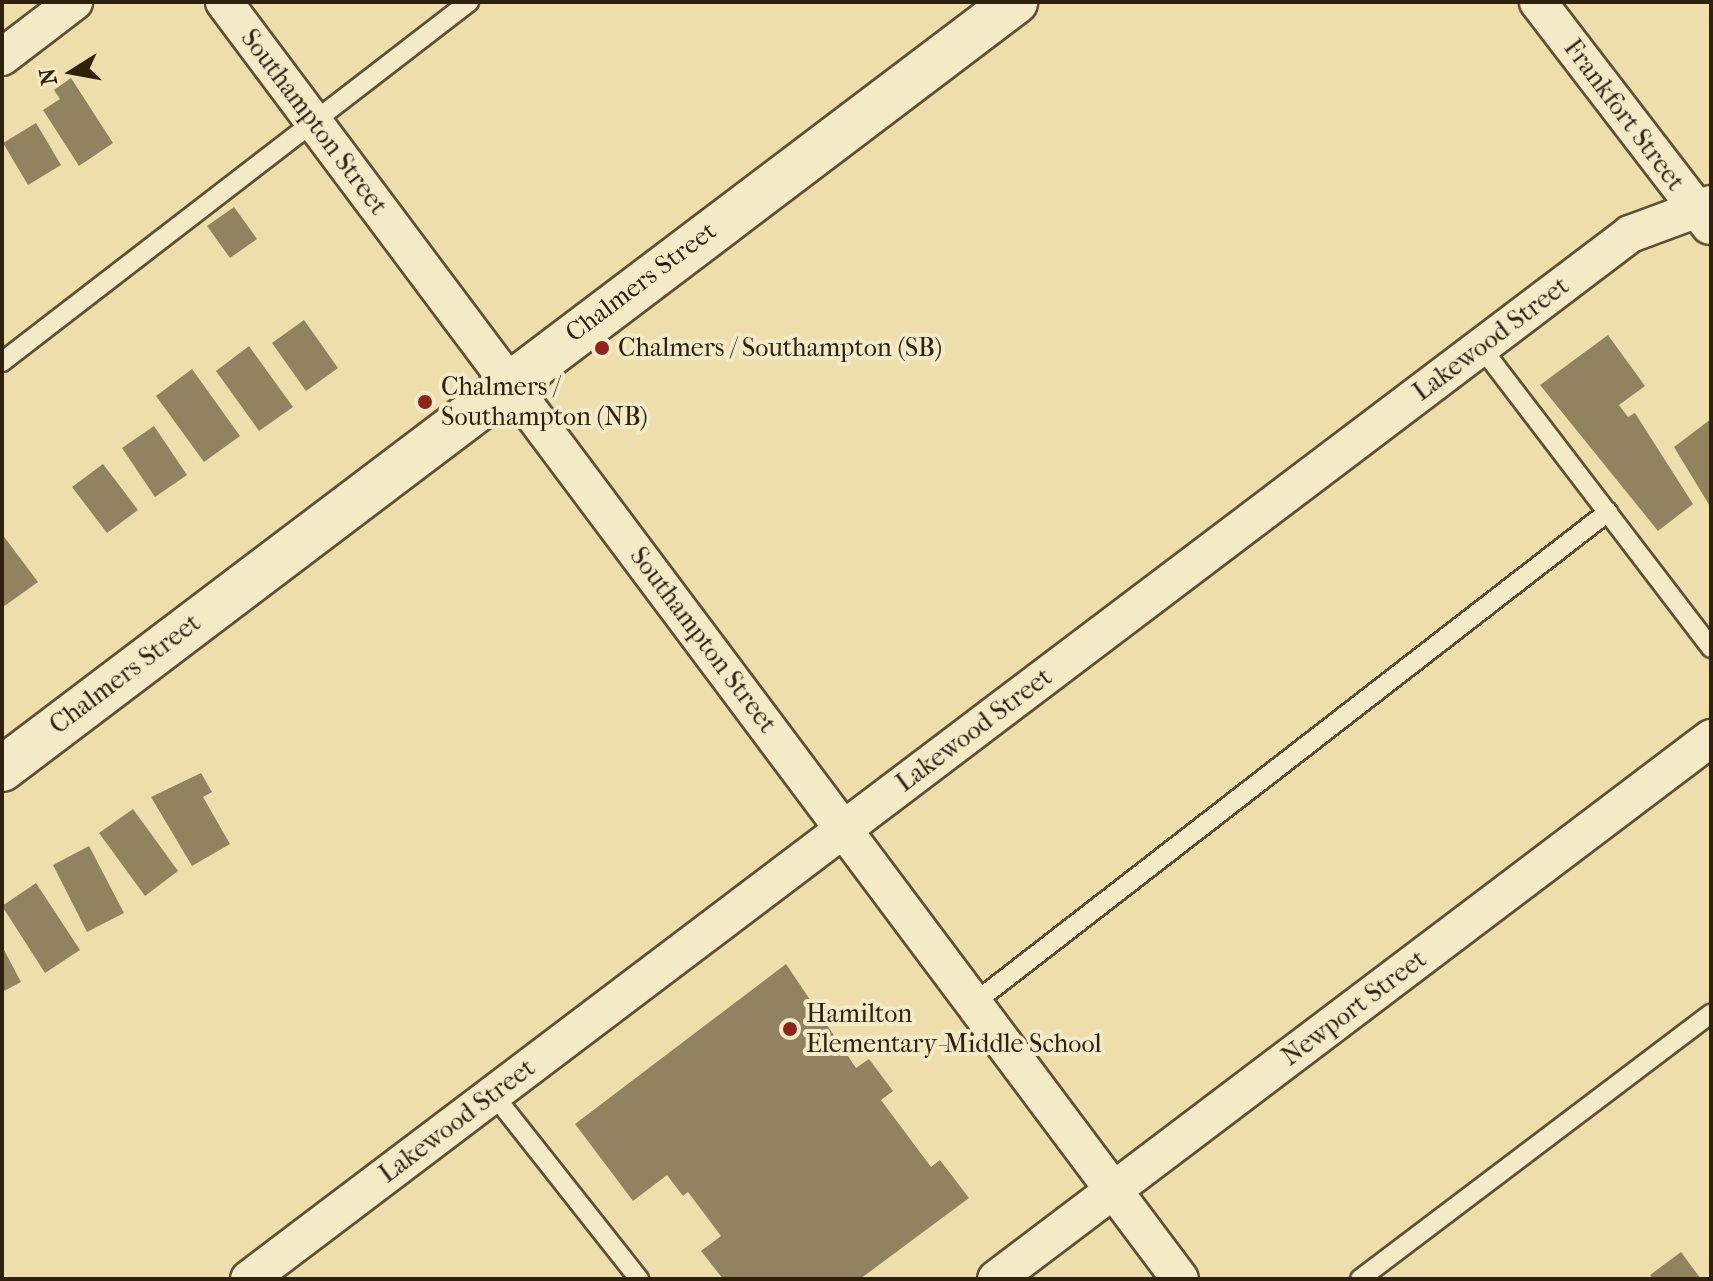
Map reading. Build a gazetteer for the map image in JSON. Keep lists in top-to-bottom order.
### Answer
{
  "streets": {
    "street": [
      "Frankfort Street",
      "Southampton Street",
      "Chalmers Street",
      "Lakewood Street",
      "Newport Street"
    ]
  },
  "crossings": [
    ["Frankfort Street", "Lakewood Street"],
    ["Southampton Street", "Chalmers Street"],
    ["Southampton Street", "Lakewood Street"],
    ["Southampton Street", "Newport Street"]
  ],
  "places": ["Chalmers / Southampton (SB)", "Chalmers / Southampton (NB)", "Hamilton Elementary-Middle School"],
  "north": "left"
}
